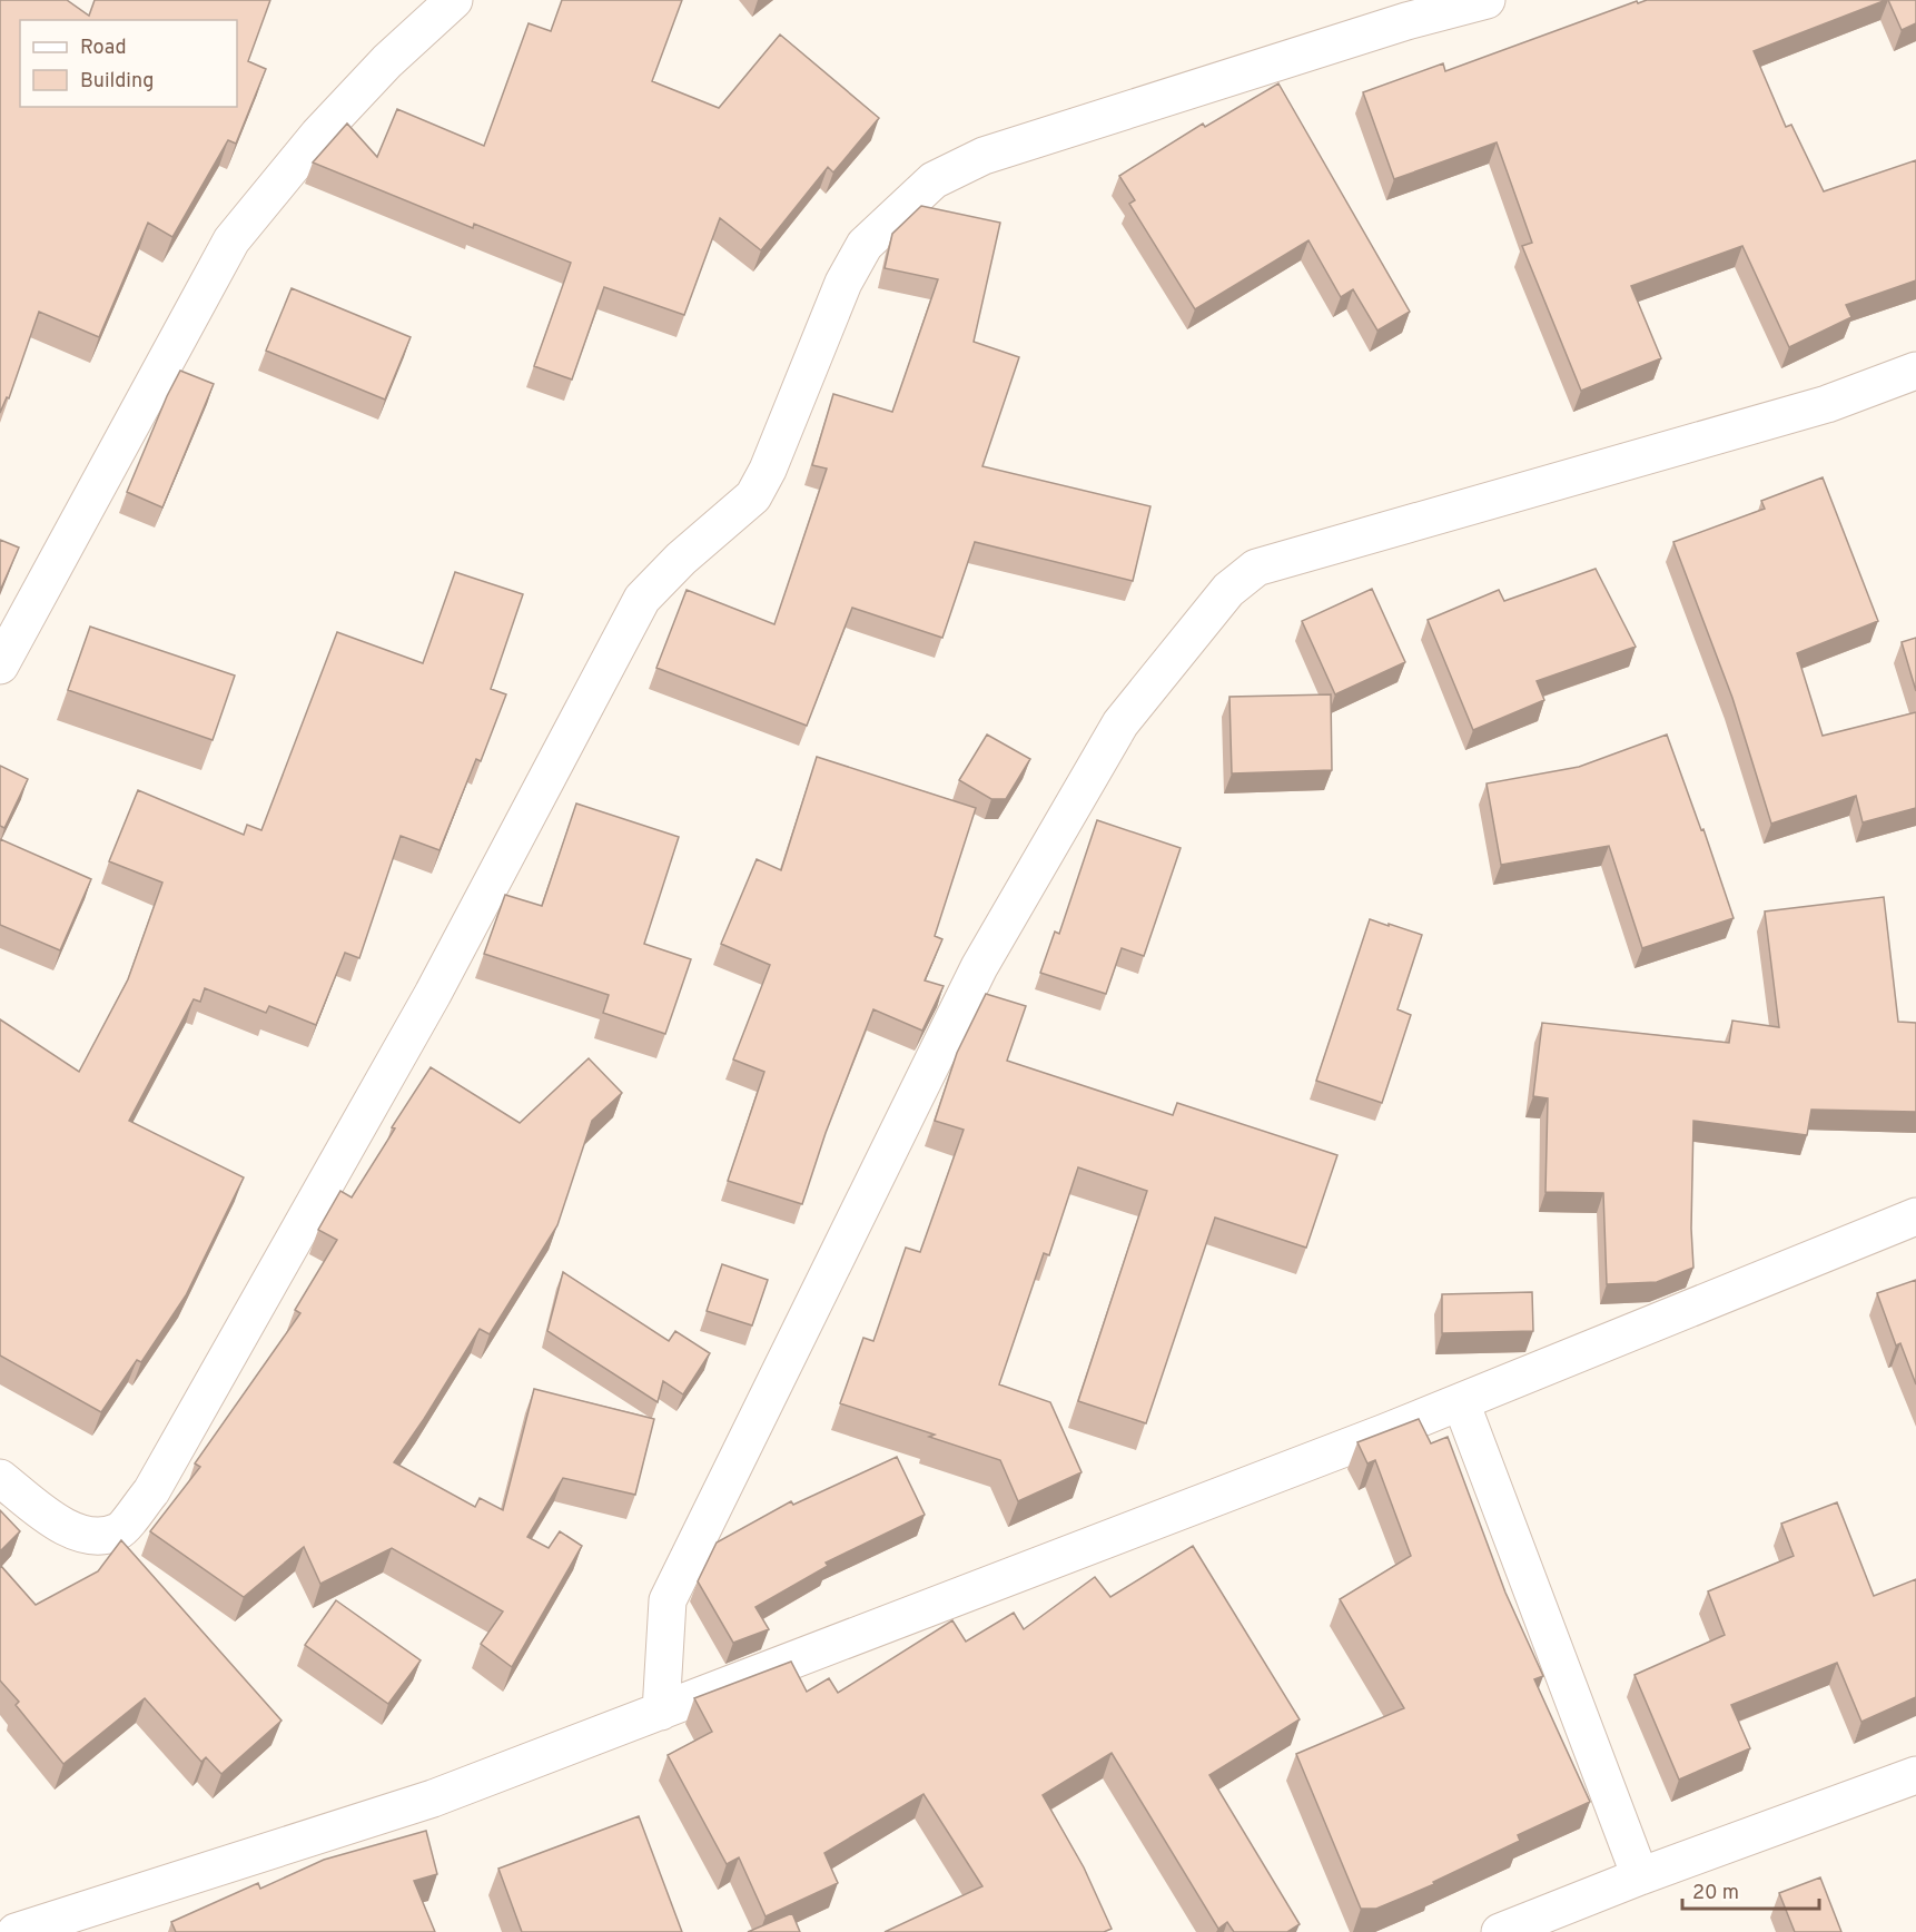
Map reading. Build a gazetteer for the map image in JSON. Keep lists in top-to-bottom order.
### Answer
{
  "legend": ["Road", "Building"],
  "scale_bar": "20 m"
}
